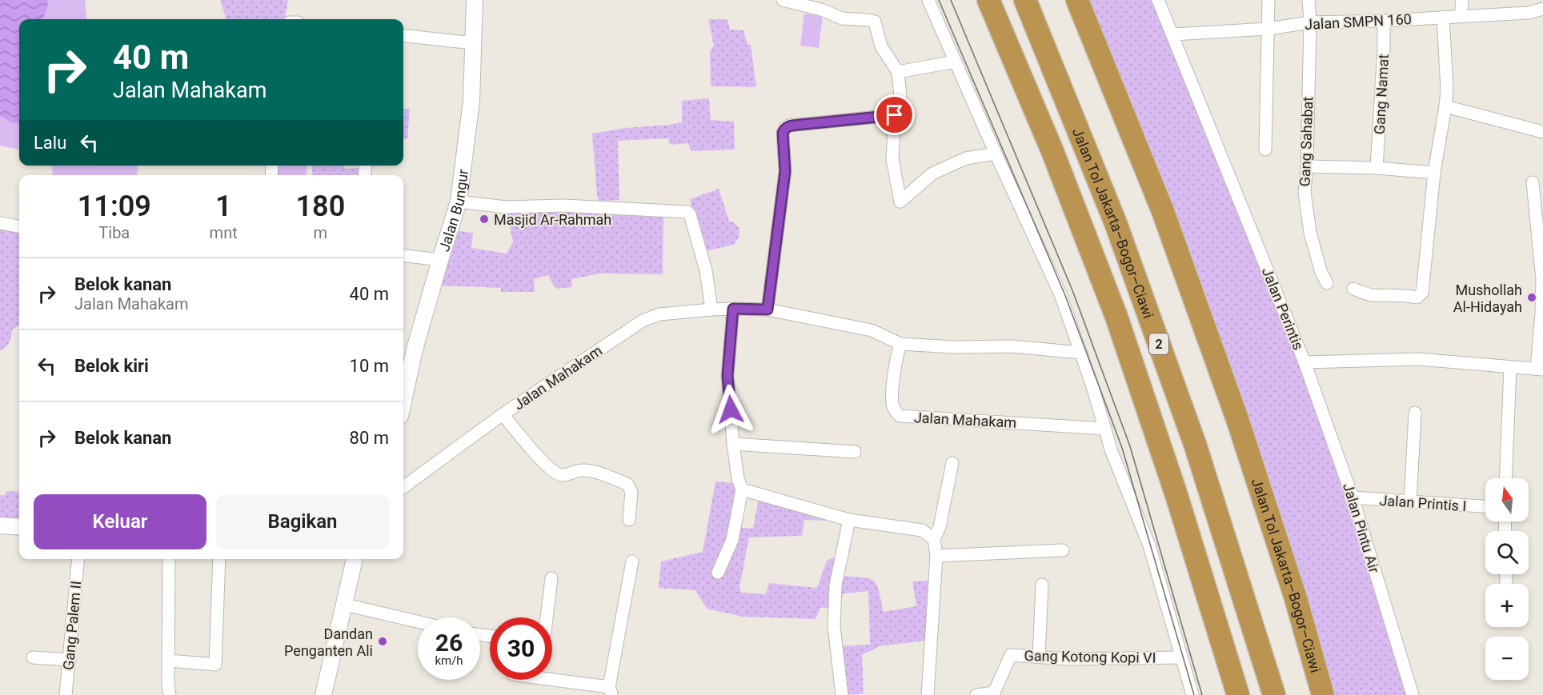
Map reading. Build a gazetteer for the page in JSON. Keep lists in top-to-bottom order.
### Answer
{
  "streets": {
    "highway": ["Jalan Tol Jakarta–Bogor–Ciawi", "2"],
    "street": [
      "Jalan SMPN 160",
      "Gang Namat",
      "Gang Sahabat",
      "Jalan Bungur",
      "Jalan Perintis",
      "Jalan Mahakam",
      "Jalan Printis I",
      "Jalan Pintu Air",
      "Gang Palem II",
      "Gang Kotong Kopi VI"
    ]
  },
  "crossings": [
    ["Jalan SMPN 160", "Gang Namat"],
    ["Jalan SMPN 160", "Gang Sahabat"],
    ["Jalan SMPN 160", "Jalan Perintis"],
    ["Jalan Perintis", "Jalan Pintu Air"],
    ["Jalan Printis I", "Jalan Pintu Air"]
  ],
  "places": ["Masjid Ar-Rahmah", "Mushollah Al-Hidayah", "Dandan Penganten Ali"],
  "north": "top",
  "page": {
    "turn": ["40 m", "Jalan Mahakam"],
    "then": "Lalu",
    "eta": [
      "11:09",
      "Tiba",
      "1",
      "mnt",
      "180",
      "m"
    ],
    "list": [
      {
        "name": "Belok kanan",
        "note": "Jalan Mahakam",
        "value": "40 m"
      },
      {
        "name": "Belok kiri",
        "value": "10 m"
      },
      {
        "name": "Belok kanan",
        "value": "80 m"
      }
    ],
    "map_buttons": ["+", "−"],
    "buttons": ["Keluar", "Bagikan"],
    "speed": "26 km/h",
    "limit": "30"
  }
}
